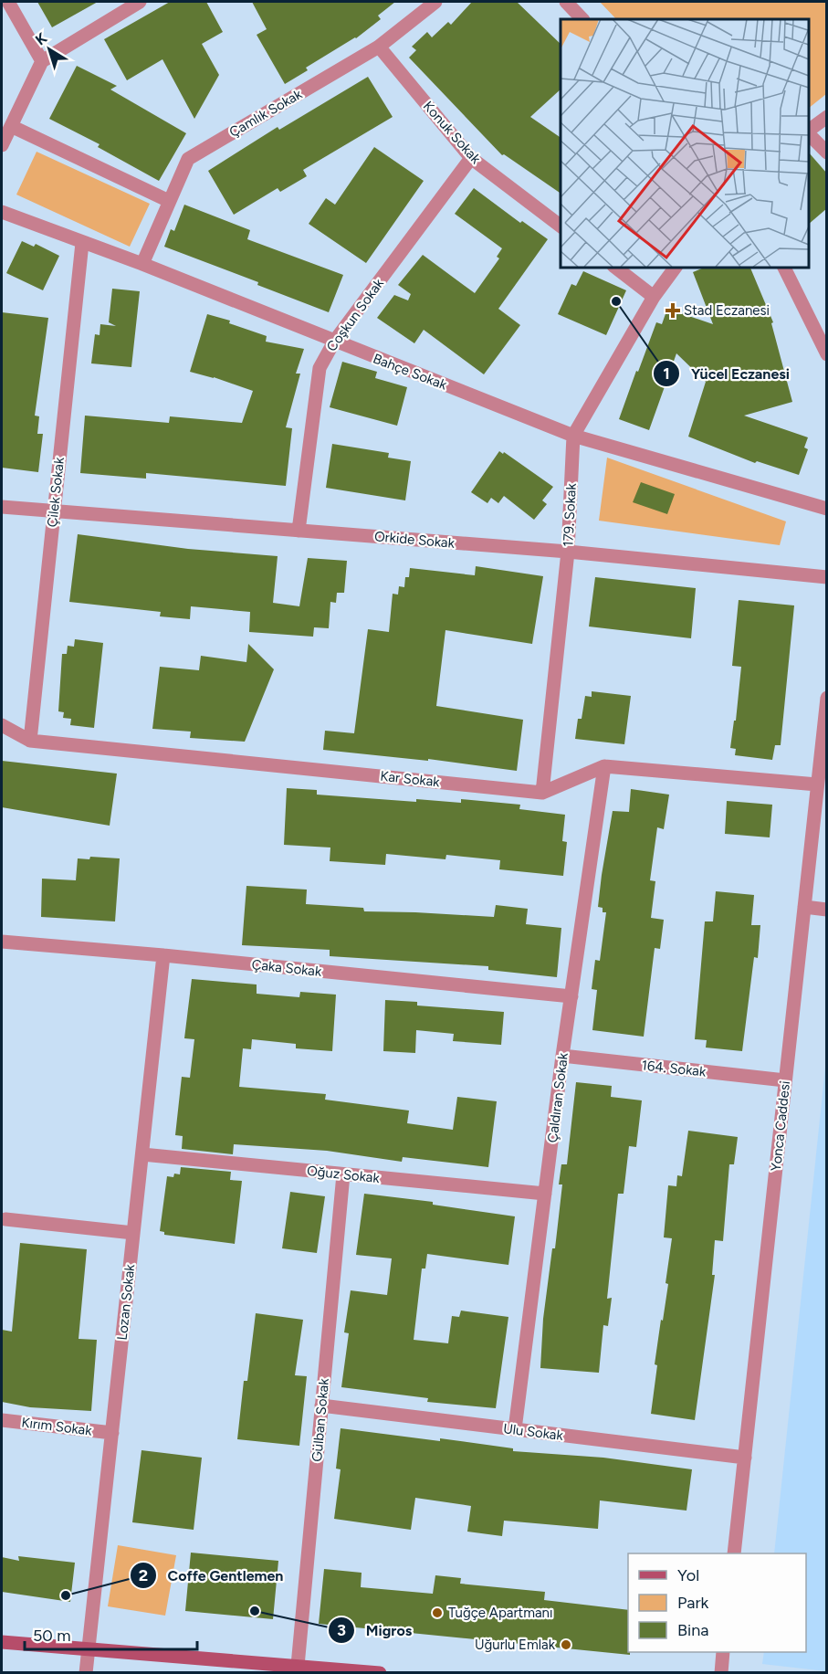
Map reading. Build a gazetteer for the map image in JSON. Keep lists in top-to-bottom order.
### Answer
{
  "streets": {
    "street": [
      "Çamlık Sokak",
      "Konuk Sokak",
      "Coşkun Sokak",
      "Bahçe Sokak",
      "Çilek Sokak",
      "179. Sokak",
      "Orkide Sokak",
      "Kar Sokak",
      "Çaka Sokak",
      "164. Sokak",
      "Çaldıran Sokak",
      "Yonca Caddesi",
      "Oğuz Sokak",
      "Lozan Sokak",
      "Gülban Sokak",
      "Kırım Sokak",
      "Ulu Sokak"
    ]
  },
  "crossings": [
    ["Çamlık Sokak", "Konuk Sokak"],
    ["Çamlık Sokak", "Bahçe Sokak"],
    ["Konuk Sokak", "Coşkun Sokak"],
    ["Coşkun Sokak", "Bahçe Sokak"],
    ["Coşkun Sokak", "Orkide Sokak"],
    ["Bahçe Sokak", "Çilek Sokak"],
    ["Bahçe Sokak", "179. Sokak"],
    ["Çilek Sokak", "Orkide Sokak"],
    ["Çilek Sokak", "Kar Sokak"],
    ["179. Sokak", "Orkide Sokak"],
    ["179. Sokak", "Kar Sokak"],
    ["Kar Sokak", "Çaldıran Sokak"],
    ["Kar Sokak", "Yonca Caddesi"],
    ["Çaka Sokak", "Çaldıran Sokak"],
    ["Çaka Sokak", "Lozan Sokak"],
    ["164. Sokak", "Çaldıran Sokak"],
    ["164. Sokak", "Yonca Caddesi"],
    ["Çaldıran Sokak", "Oğuz Sokak"],
    ["Çaldıran Sokak", "Ulu Sokak"],
    ["Yonca Caddesi", "Ulu Sokak"],
    ["Oğuz Sokak", "Lozan Sokak"],
    ["Oğuz Sokak", "Gülban Sokak"],
    ["Lozan Sokak", "Kırım Sokak"],
    ["Gülban Sokak", "Ulu Sokak"]
  ],
  "places": {
    "other": [
      "Yücel Eczanesi",
      "Coffe Gentlemen",
      "Migros",
      "Tuğçe Apartmanı",
      "Uğurlu Emlak"
    ],
    "health": ["Stad Eczanesi"]
  },
  "legend": ["Yol", "Park", "Bina"],
  "scale_bar": "50 m",
  "north": "top left"
}
